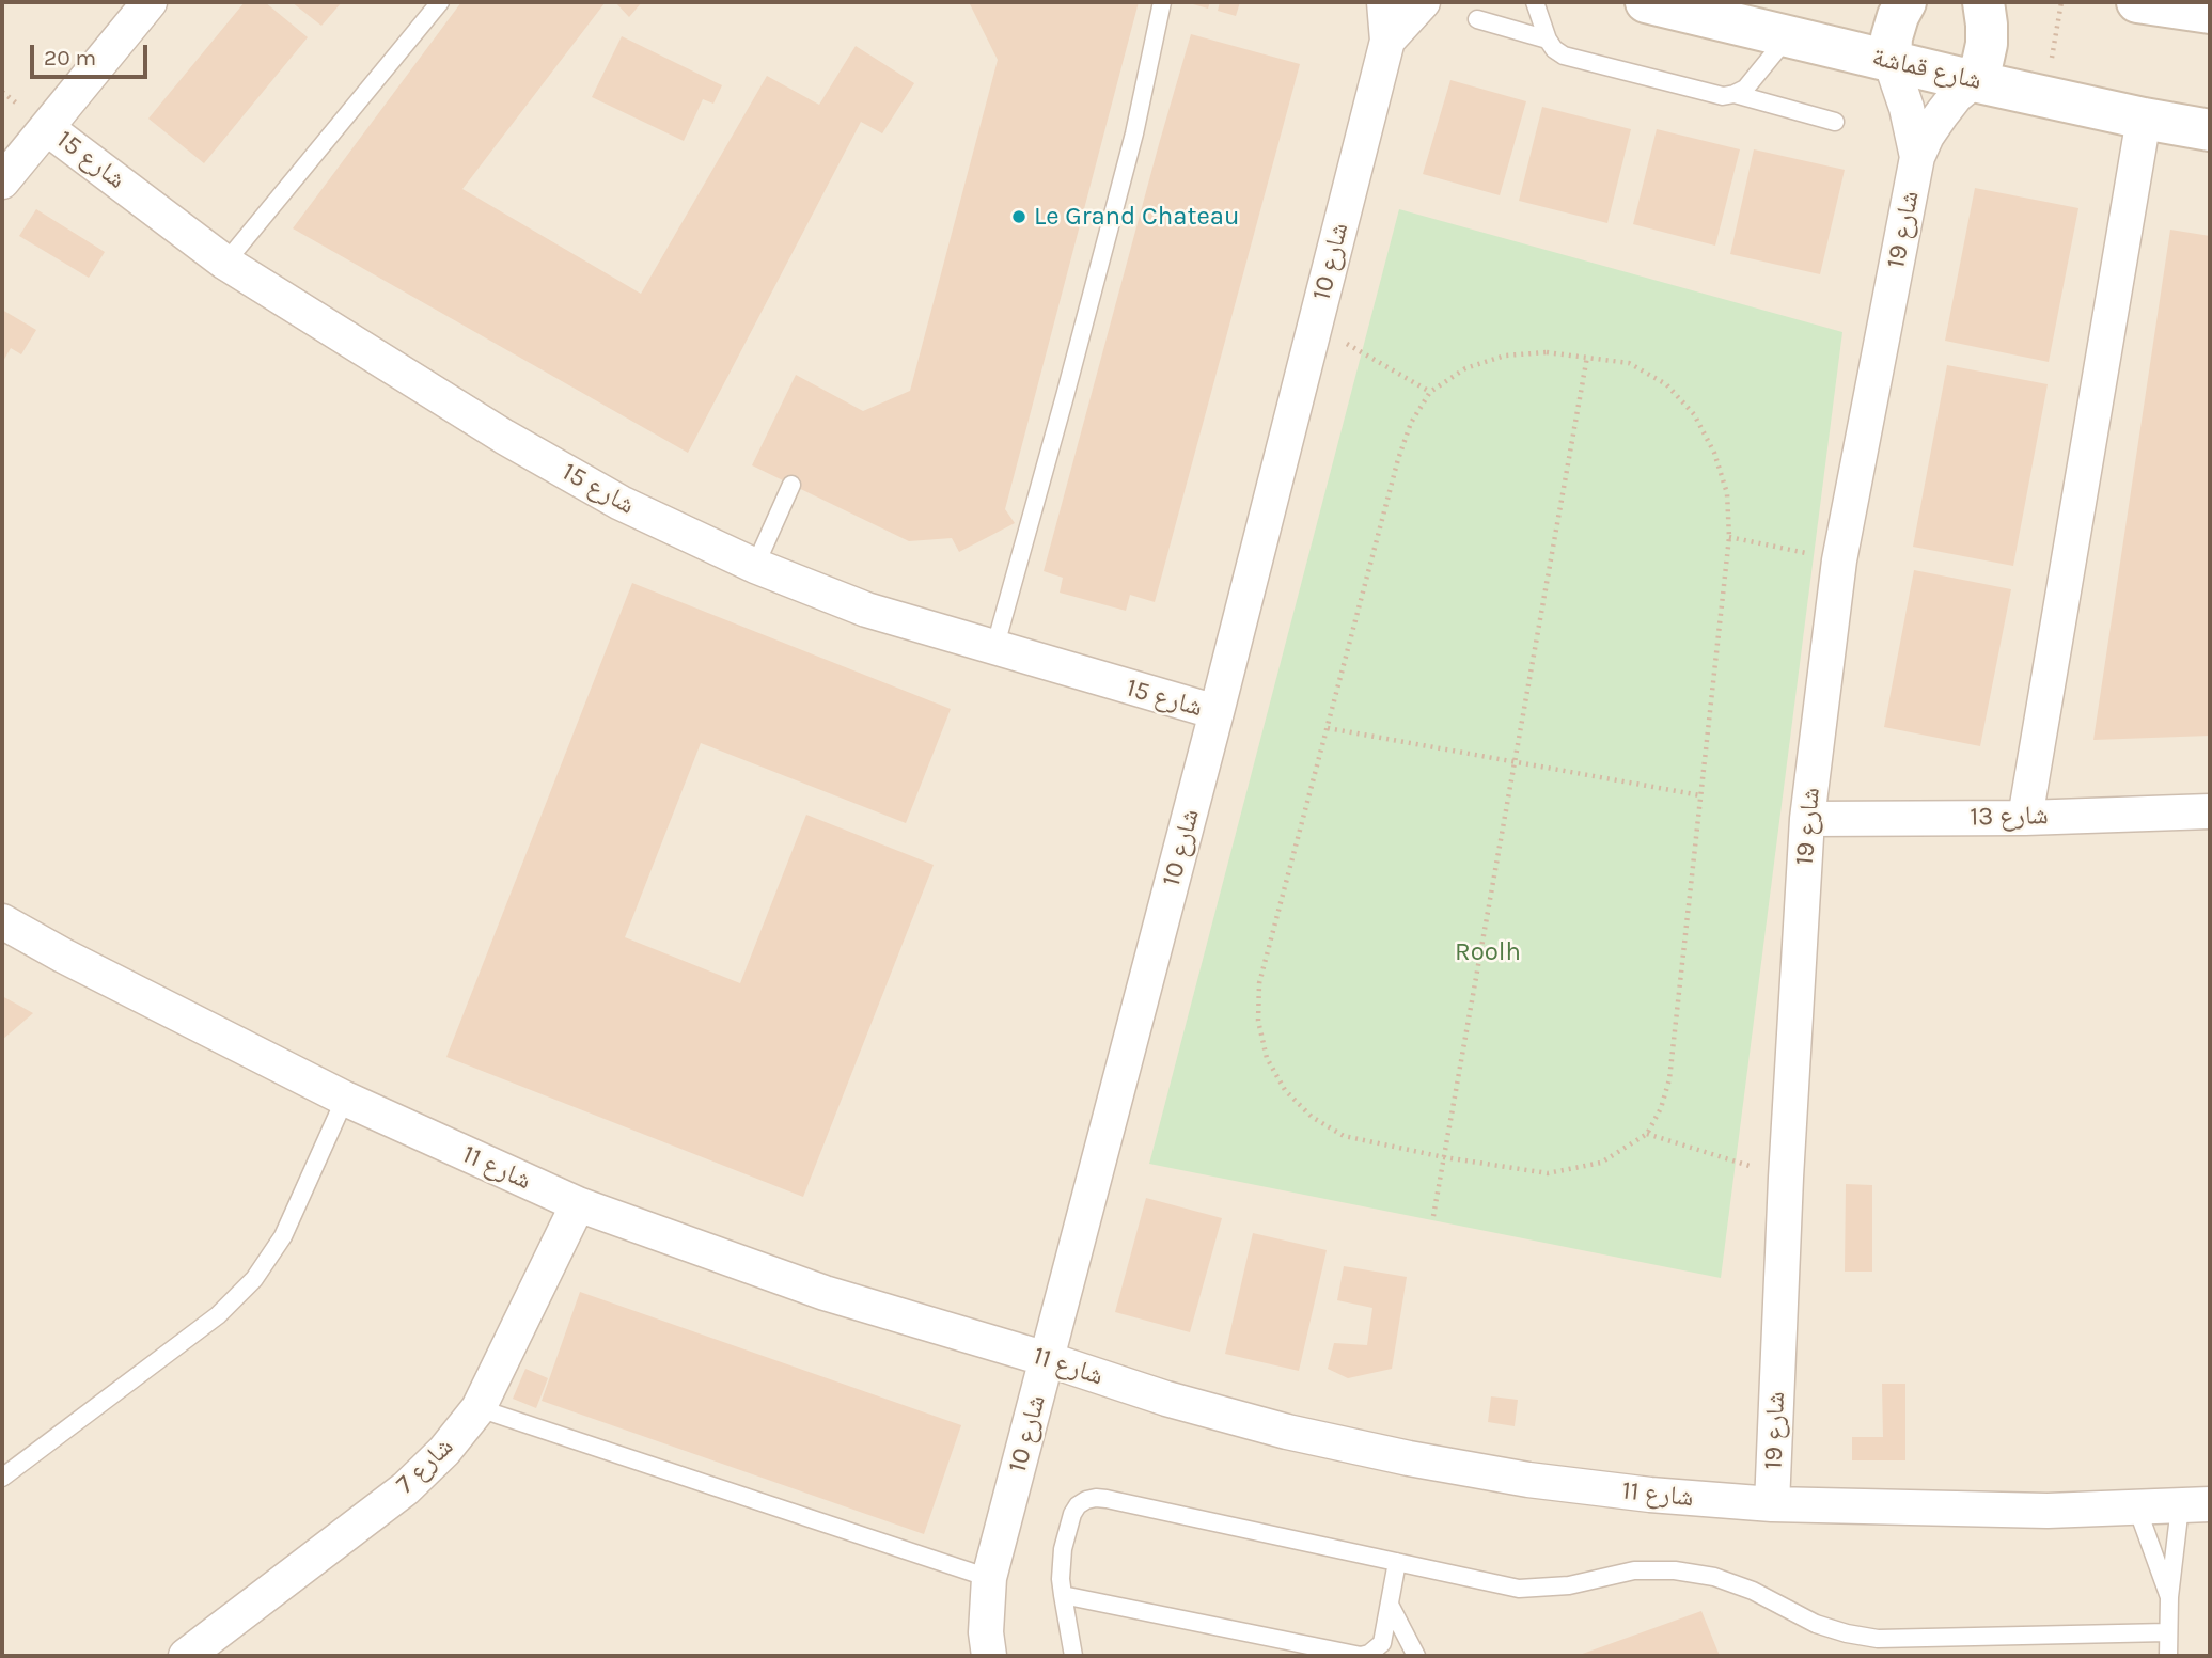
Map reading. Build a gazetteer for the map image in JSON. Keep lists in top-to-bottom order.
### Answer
{
  "streets": {
    "street": [
      "شارع قماشة",
      "شارع 15",
      "شارع 19",
      "شارع 10",
      "شارع 13",
      "شارع 11",
      "شارع 7"
    ]
  },
  "crossings": [
    ["شارع قماشة", "شارع 19"],
    ["شارع 15", "شارع 10"],
    ["شارع 19", "شارع 13"],
    ["شارع 19", "شارع 11"],
    ["شارع 10", "شارع 11"],
    ["شارع 11", "شارع 7"]
  ],
  "parks": ["Roolh"],
  "places": ["Le Grand Chateau"],
  "scale_bar": "20 m"
}
